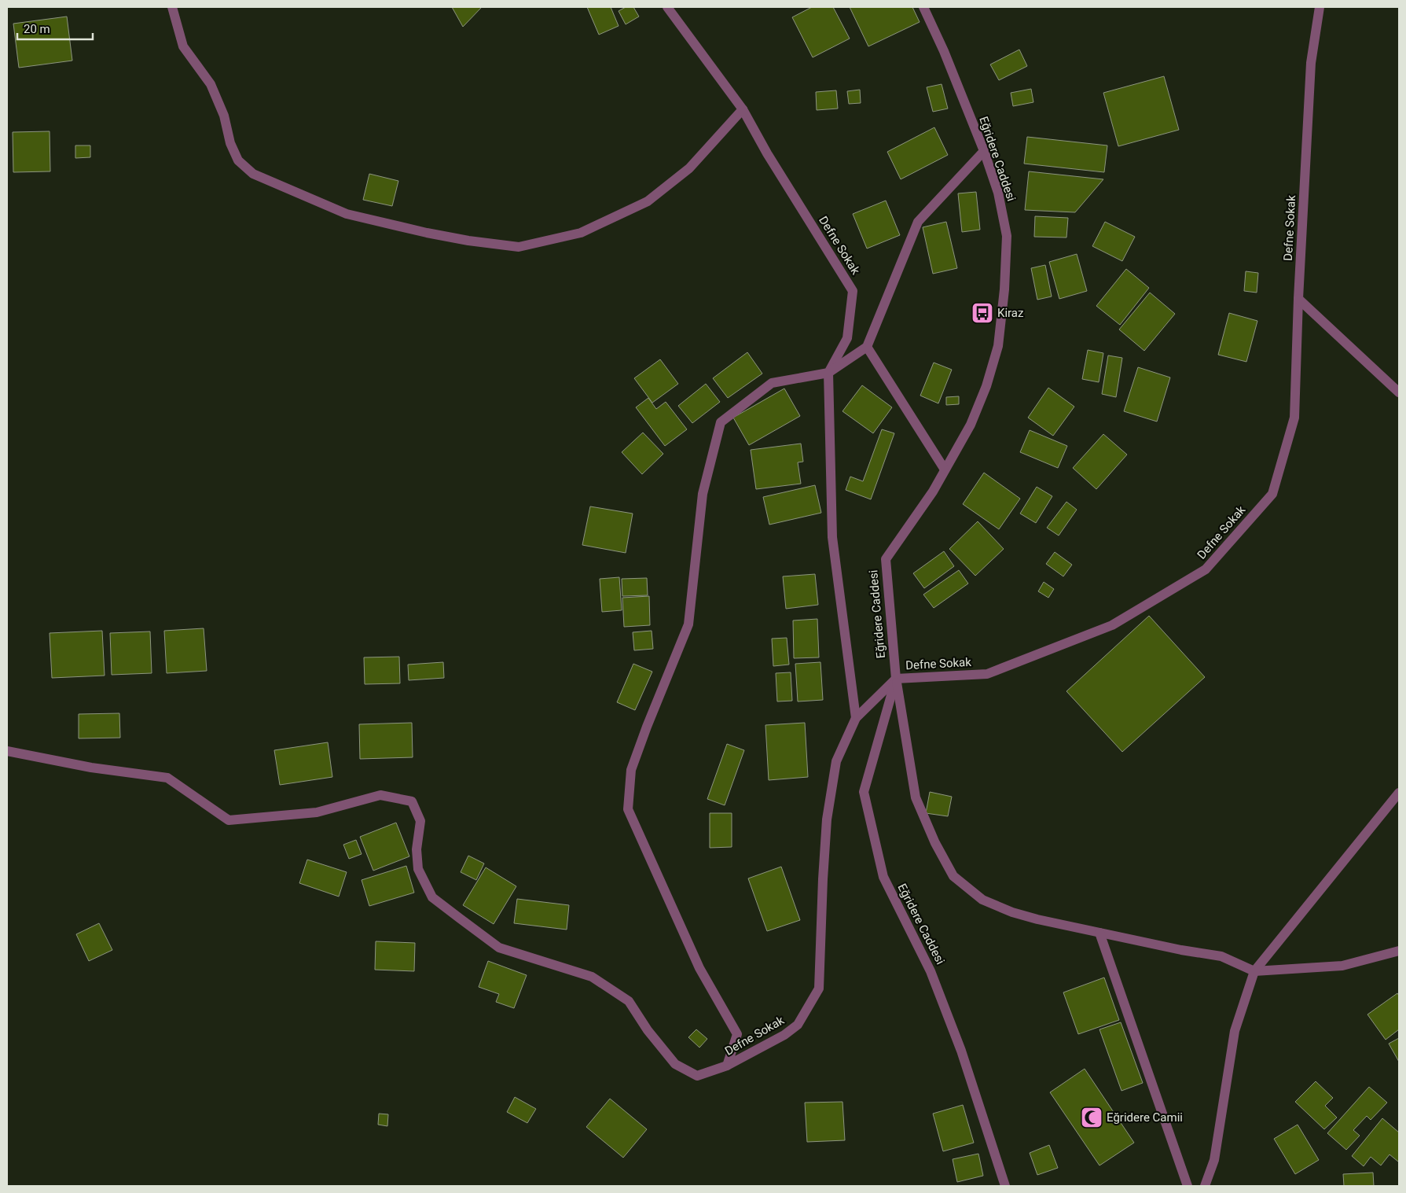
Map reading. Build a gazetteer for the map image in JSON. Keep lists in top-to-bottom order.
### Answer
{
  "streets": {
    "street": ["Eğridere Caddesi", "Defne Sokak"]
  },
  "crossings": [
    ["Eğridere Caddesi", "Defne Sokak"]
  ],
  "places": {
    "bus stop": ["Kiraz"],
    "mosque": ["Eğridere Camii"]
  },
  "scale_bar": "20 m"
}
